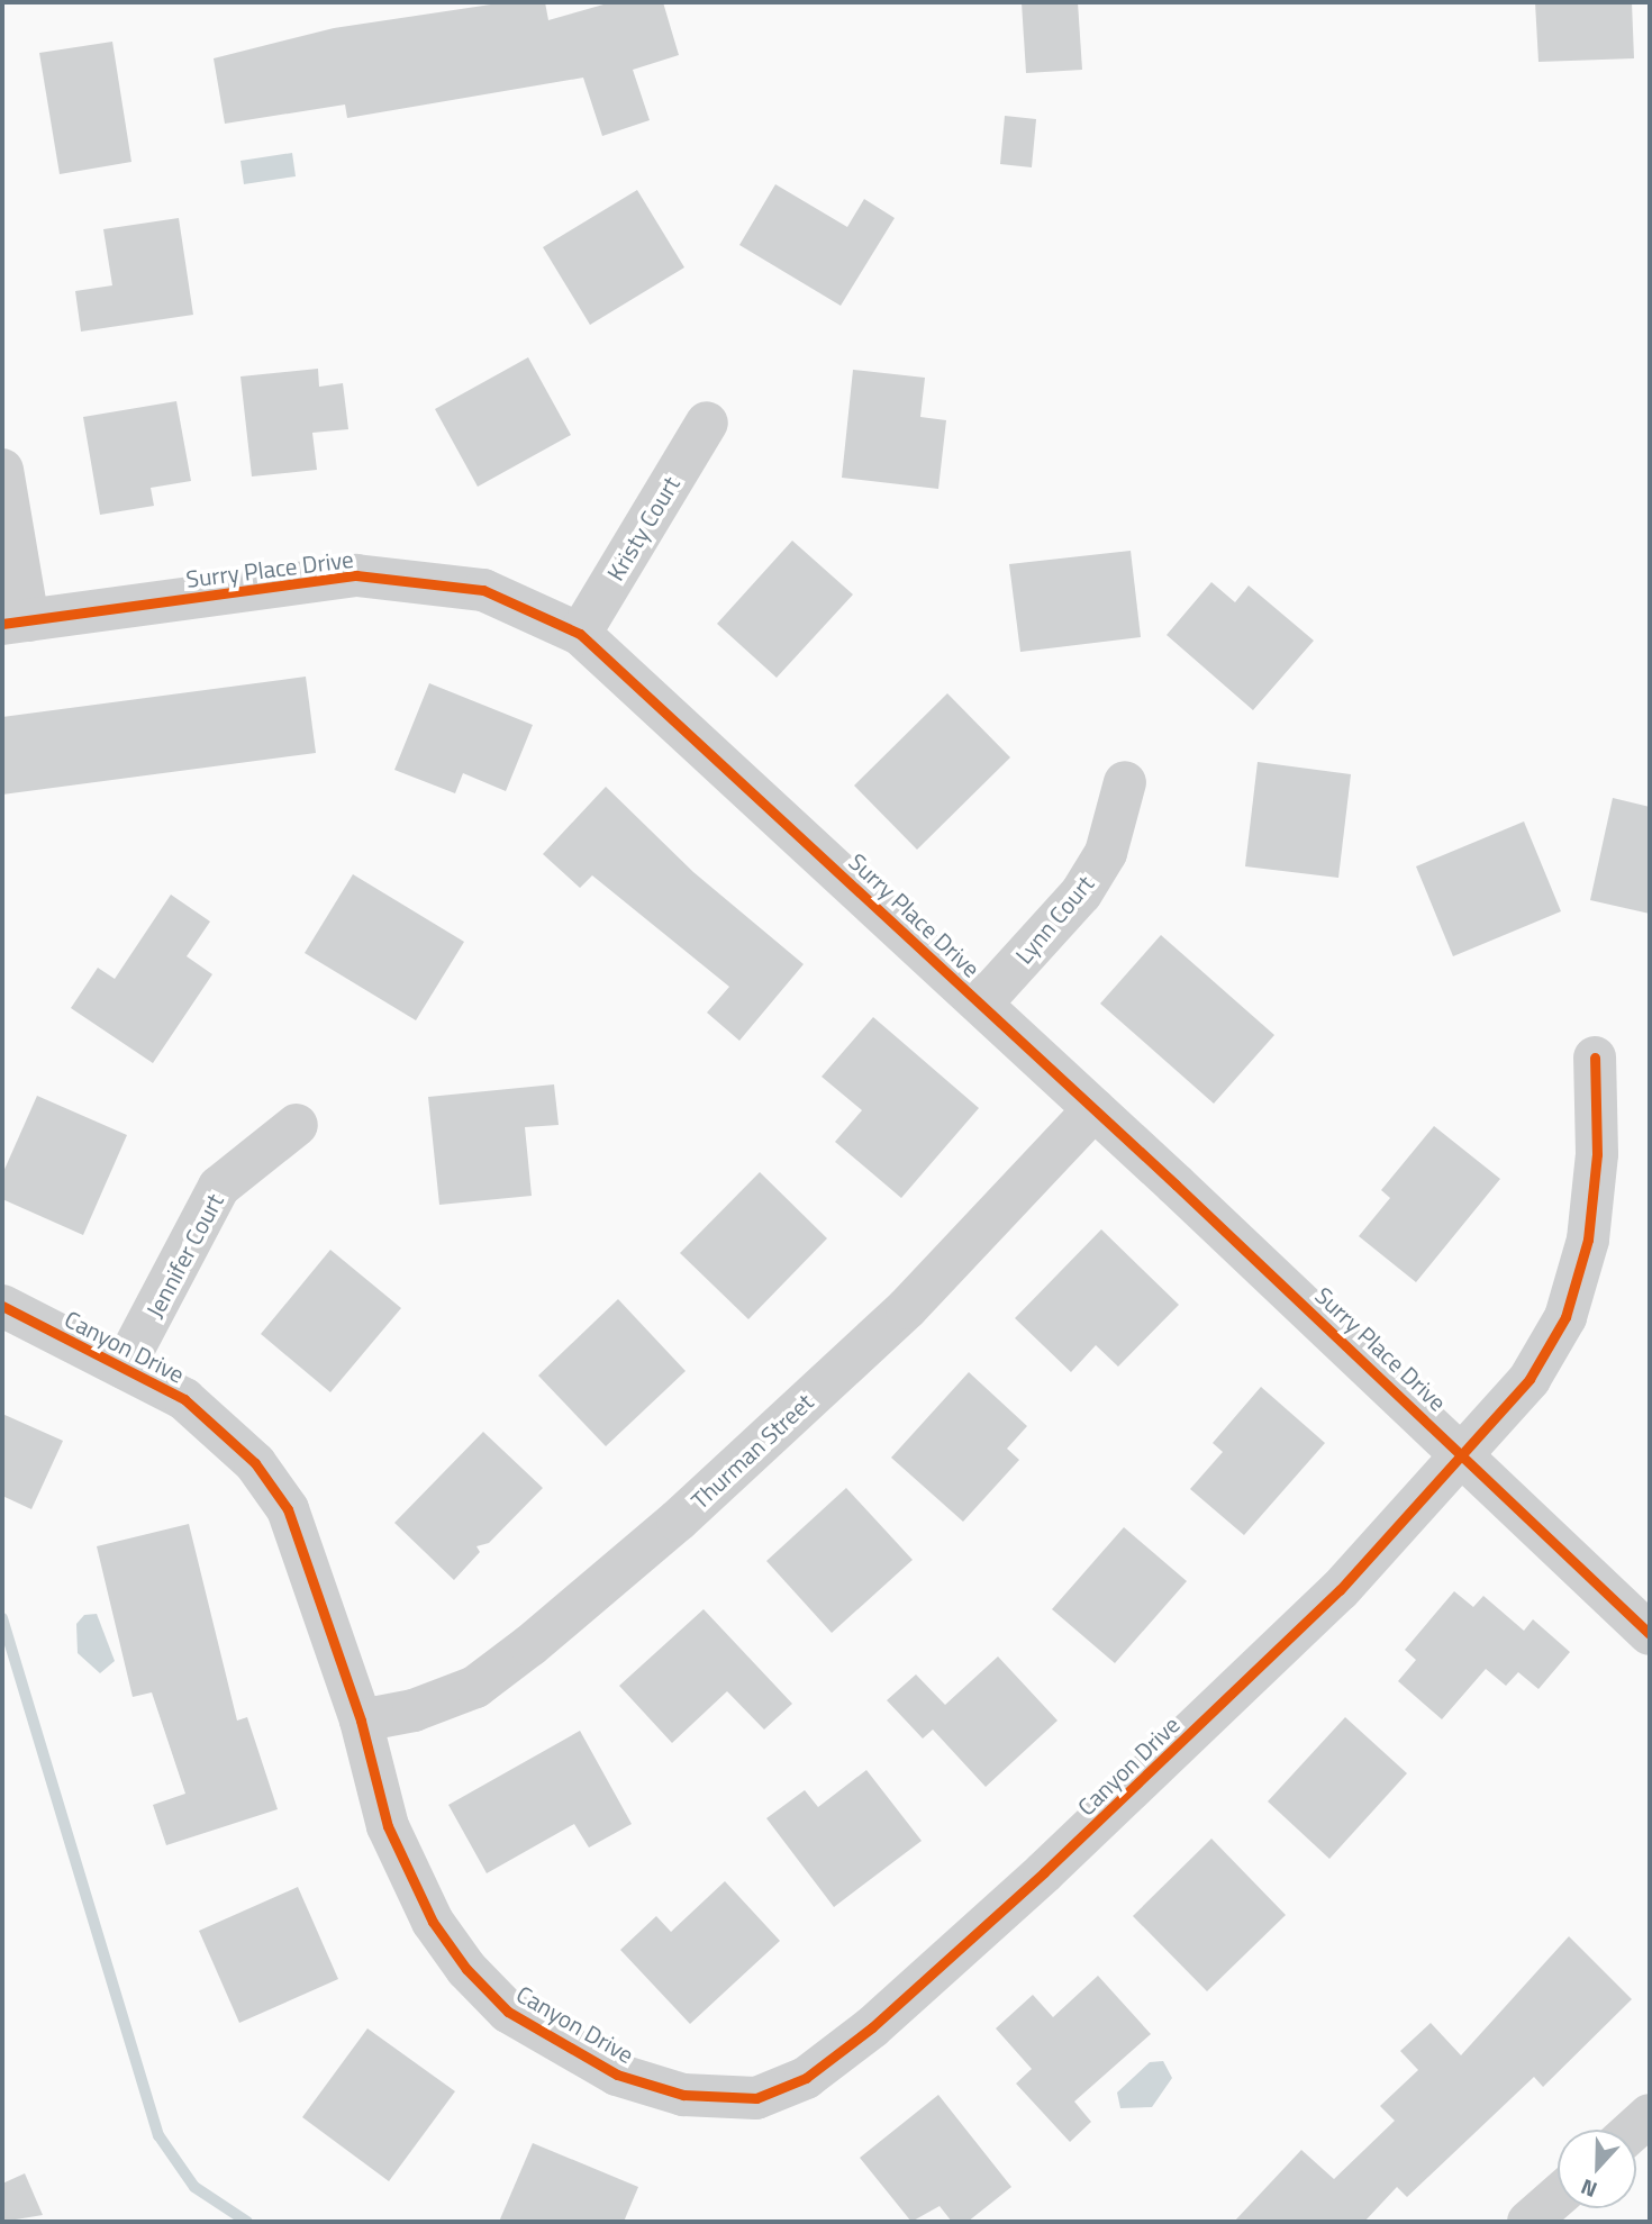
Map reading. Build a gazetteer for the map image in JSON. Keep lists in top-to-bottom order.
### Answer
{
  "streets": {
    "street": [
      "Kristy Court",
      "Surry Place Drive",
      "Lynn Court",
      "Jennifer Court",
      "Canyon Drive",
      "Thurman Street"
    ]
  },
  "crossings": [
    ["Kristy Court", "Surry Place Drive"],
    ["Surry Place Drive", "Lynn Court"],
    ["Surry Place Drive", "Canyon Drive"],
    ["Surry Place Drive", "Thurman Street"],
    ["Jennifer Court", "Canyon Drive"],
    ["Canyon Drive", "Thurman Street"]
  ],
  "north": "bottom"
}
